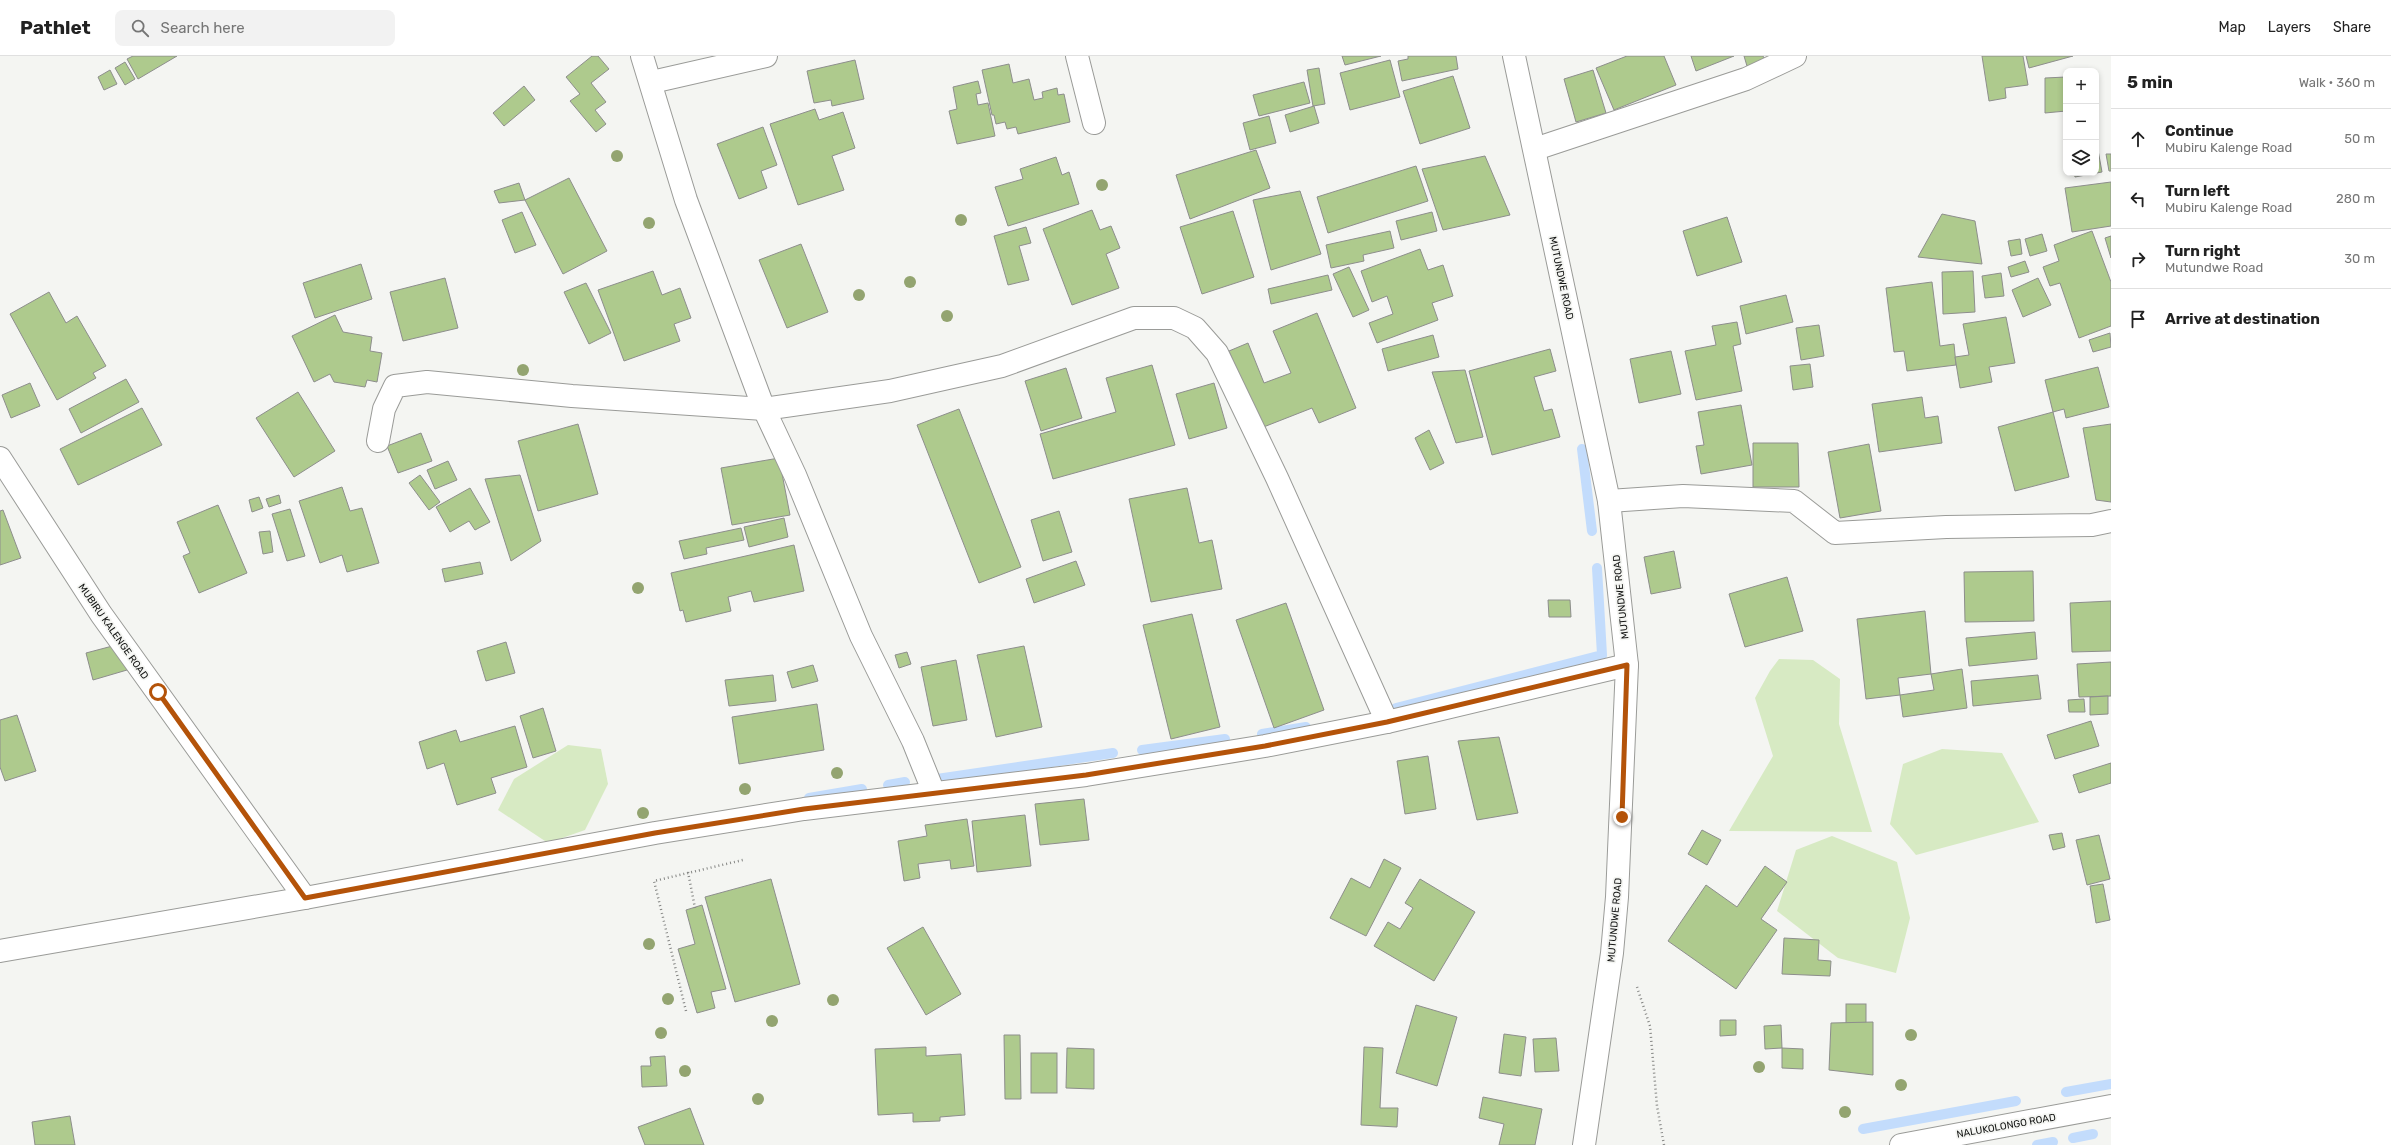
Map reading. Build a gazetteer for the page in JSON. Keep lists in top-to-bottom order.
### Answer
{
  "streets": {
    "street": ["MUTUNDWE ROAD", "MUBIRU KALENGE ROAD", "NALUKOLONGO ROAD"]
  },
  "page": {
    "header": "Pathlet",
    "search": "Search here",
    "nav": ["Map", "Layers", "Share"],
    "heading": ["5 min", "Walk · 360 m"],
    "map_buttons": ["+", "−"],
    "list": [
      ["Continue", "Mubiru Kalenge Road", "50 m"],
      ["Turn left", "Mubiru Kalenge Road", "280 m"],
      ["Turn right", "Mutundwe Road", "30 m"],
      "Arrive at destination"
    ]
  }
}
